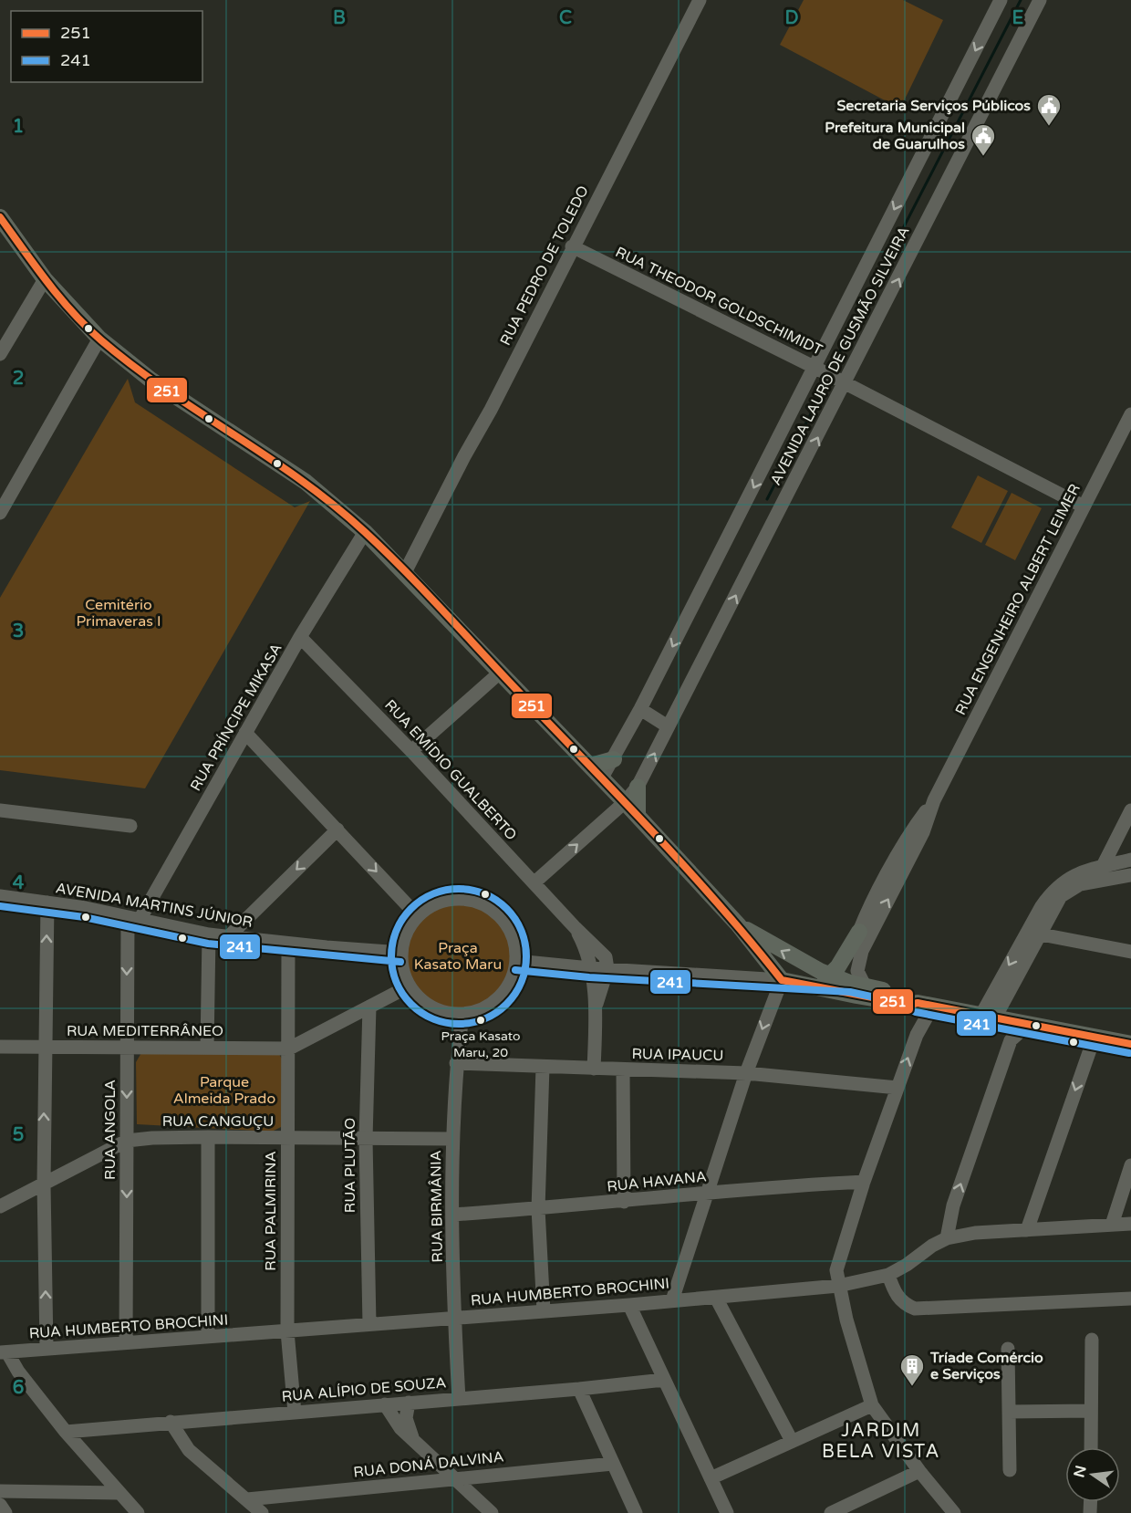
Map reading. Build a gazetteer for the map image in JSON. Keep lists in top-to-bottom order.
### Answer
{
  "streets": {
    "street": [
      "RUA PEDRO DE TOLEDO",
      "RUA THEODOR GOLDSCHIMIDT",
      "AVENIDA LAURO DE GUSMÃO SILVEIRA",
      "RUA ENGENHEIRO ALBERT LEIMER",
      "RUA PRÍNCIPE MIKASA",
      "RUA EMÍDIO GUALBERTO",
      "AVENIDA MARTINS JÚNIOR",
      "RUA MEDITERRÂNEO",
      "RUA IPAUCU",
      "RUA CANGUÇU",
      "RUA ANGOLA",
      "RUA PLUTÃO",
      "RUA HAVANA",
      "RUA BIRMÂNIA",
      "RUA PALMIRINA",
      "RUA HUMBERTO BROCHINI",
      "RUA ALÍPIO DE SOUZA",
      "RUA DONÁ DALVINA"
    ]
  },
  "crossings": [
    ["RUA PEDRO DE TOLEDO", "RUA THEODOR GOLDSCHIMIDT"],
    ["RUA THEODOR GOLDSCHIMIDT", "AVENIDA LAURO DE GUSMÃO SILVEIRA"],
    ["RUA THEODOR GOLDSCHIMIDT", "RUA ENGENHEIRO ALBERT LEIMER"],
    ["AVENIDA LAURO DE GUSMÃO SILVEIRA", "RUA EMÍDIO GUALBERTO"],
    ["RUA PRÍNCIPE MIKASA", "RUA EMÍDIO GUALBERTO"],
    ["RUA PRÍNCIPE MIKASA", "AVENIDA MARTINS JÚNIOR"],
    ["RUA PRÍNCIPE MIKASA", "RUA ANGOLA"],
    ["RUA EMÍDIO GUALBERTO", "RUA IPAUCU"],
    ["AVENIDA MARTINS JÚNIOR", "RUA ANGOLA"],
    ["AVENIDA MARTINS JÚNIOR", "RUA BIRMÂNIA"],
    ["AVENIDA MARTINS JÚNIOR", "RUA PALMIRINA"],
    ["RUA MEDITERRÂNEO", "RUA ANGOLA"],
    ["RUA MEDITERRÂNEO", "RUA PALMIRINA"],
    ["RUA IPAUCU", "RUA BIRMÂNIA"],
    ["RUA CANGUÇU", "RUA ANGOLA"],
    ["RUA CANGUÇU", "RUA PLUTÃO"],
    ["RUA CANGUÇU", "RUA BIRMÂNIA"],
    ["RUA CANGUÇU", "RUA PALMIRINA"],
    ["RUA ANGOLA", "RUA HUMBERTO BROCHINI"],
    ["RUA PLUTÃO", "RUA HUMBERTO BROCHINI"],
    ["RUA HAVANA", "RUA BIRMÂNIA"],
    ["RUA BIRMÂNIA", "RUA HUMBERTO BROCHINI"],
    ["RUA BIRMÂNIA", "RUA ALÍPIO DE SOUZA"],
    ["RUA PALMIRINA", "RUA HUMBERTO BROCHINI"],
    ["RUA PALMIRINA", "RUA ALÍPIO DE SOUZA"]
  ],
  "districts": ["JARDIM BELA VISTA"],
  "parks": ["Cemitério Primaveras I", "Praça Kasato Maru", "Parque Almeida Prado"],
  "places": {
    "public building": ["Secretaria Serviços Públicos", "Prefeitura Municipal de Guarulhos"],
    "other": ["Praça Kasato Maru, 20"],
    "building": ["Tríade Comércio e Serviços"]
  },
  "lines": ["transit line 251", "transit line 241"],
  "legend": ["251", "241"],
  "north": "left",
  "grid": {
    "columns": [
      "B",
      "C",
      "D",
      "E"
    ],
    "rows": [
      "1",
      "2",
      "3",
      "4",
      "5",
      "6"
    ]
  }
}
